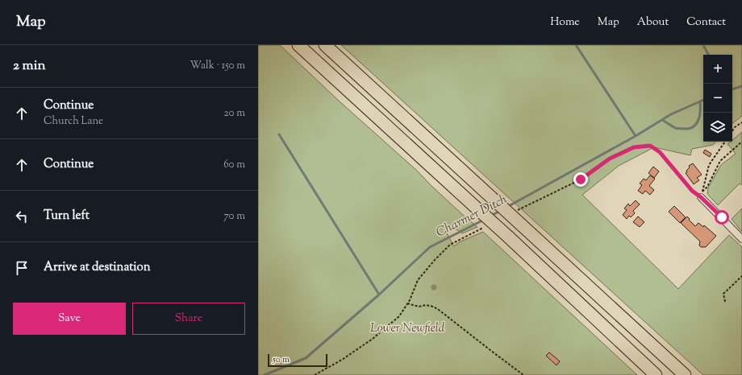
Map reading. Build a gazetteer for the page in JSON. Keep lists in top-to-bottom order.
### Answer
{
  "water": ["Charmer Ditch"],
  "parks": ["Lower Newfield"],
  "scale_bar": "50 m",
  "page": {
    "header": "Map",
    "nav": [
      "Home",
      "Map",
      "About",
      "Contact"
    ],
    "heading": ["2 min", "Walk · 150 m"],
    "map_buttons": ["+", "−"],
    "list": [
      ["Continue", "Church Lane", "20 m"],
      ["Continue", "60 m"],
      ["Turn left", "70 m"],
      "Arrive at destination"
    ],
    "buttons": ["Save", "Share"],
    "scale": "50 m"
  }
}
